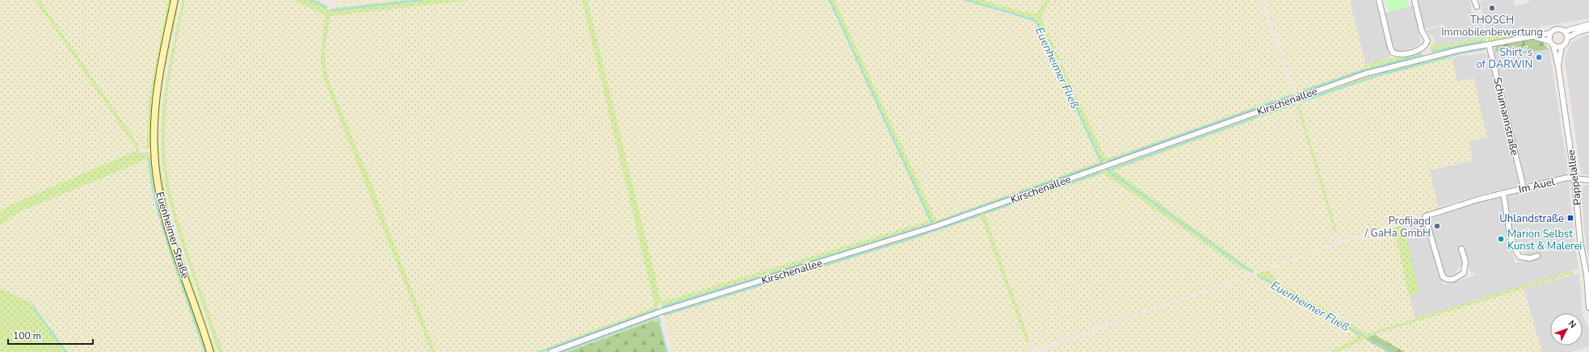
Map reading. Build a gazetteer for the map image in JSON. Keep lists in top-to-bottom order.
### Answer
{
  "streets": {
    "main road": ["Euenheimer Straße"],
    "street": [
      "Kirschenallee",
      "Schumannstraße",
      "Pappelallee",
      "Im Auel"
    ]
  },
  "crossings": [
    ["Kirschenallee", "Schumannstraße"],
    ["Kirschenallee", "Pappelallee"],
    ["Schumannstraße", "Im Auel"],
    ["Pappelallee", "Im Auel"]
  ],
  "water": ["Euenheimer Fließ"],
  "places": {
    "other": [
      "THOSCH Immobilenbewertung",
      "Shirt´s of DARWIN",
      "Profijagd / GaHa GmbH",
      "Marion Selbst Kunst & Malerei"
    ],
    "transit": ["Uhlandstraße"]
  },
  "scale_bar": "100 m",
  "north": "top right"
}
